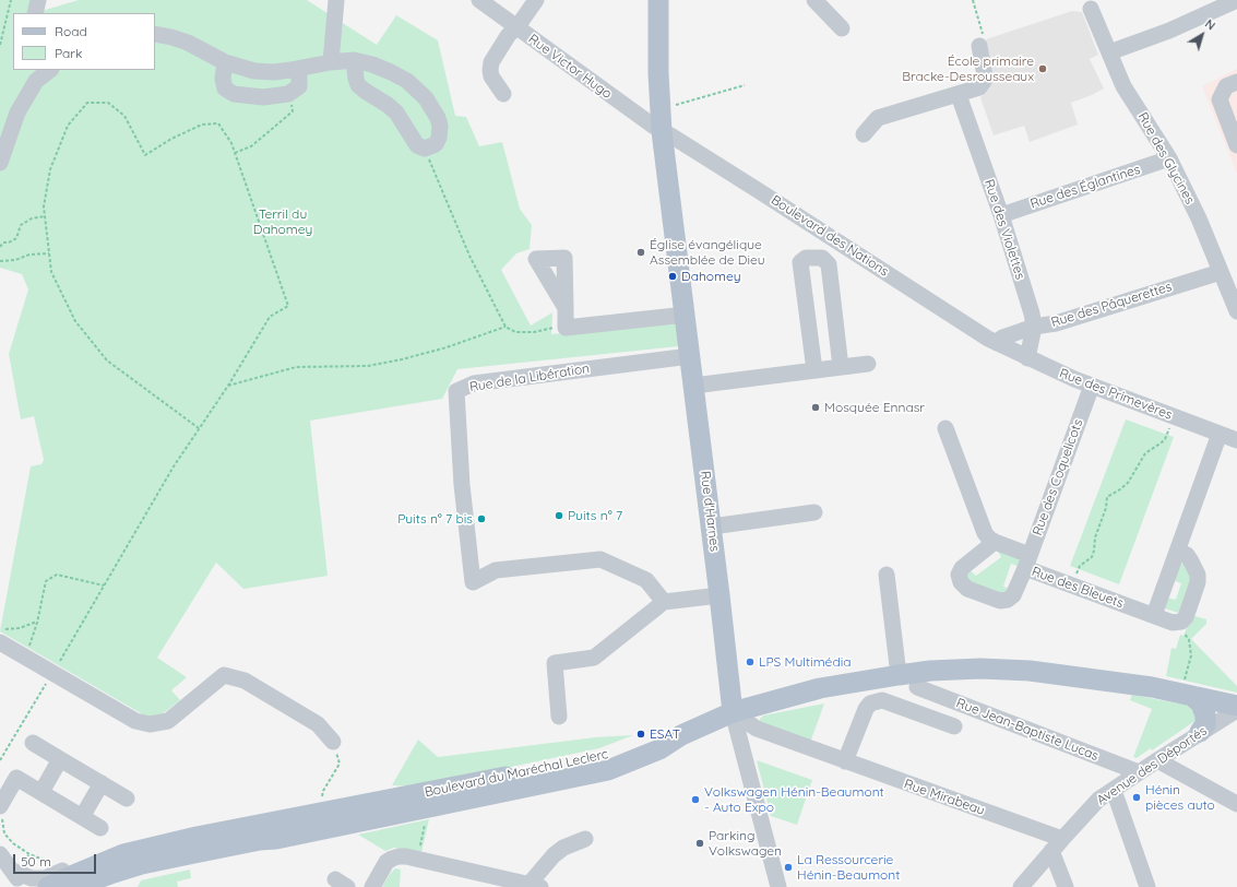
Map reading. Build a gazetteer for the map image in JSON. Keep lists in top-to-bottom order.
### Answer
{
  "streets": {
    "main road": ["Rue d'Harnes", "Boulevard du Maréchal Leclerc"],
    "street": [
      "Rue Victor Hugo",
      "Rue des Glycines",
      "Rue des Églantines",
      "Rue des Violettes",
      "Boulevard des Nations",
      "Rue des Pâquerettes",
      "Rue de la Libération",
      "Rue des Primevères",
      "Rue des Coquelicots",
      "Rue des Bleuets",
      "Rue Jean-Baptiste Lucas",
      "Avenue des Déportés",
      "Rue Mirabeau"
    ]
  },
  "crossings": [
    ["Rue Victor Hugo", "Boulevard des Nations"],
    ["Rue Victor Hugo", "Rue d'Harnes"],
    ["Rue des Glycines", "Rue des Églantines"],
    ["Rue des Glycines", "Rue des Pâquerettes"],
    ["Rue des Églantines", "Rue des Violettes"],
    ["Rue des Violettes", "Rue des Pâquerettes"],
    ["Boulevard des Nations", "Rue des Primevères"],
    ["Boulevard des Nations", "Rue d'Harnes"],
    ["Rue des Pâquerettes", "Rue des Primevères"],
    ["Rue de la Libération", "Rue d'Harnes"],
    ["Rue des Primevères", "Rue des Coquelicots"],
    ["Rue des Coquelicots", "Rue des Bleuets"],
    ["Rue d'Harnes", "Rue Mirabeau"],
    ["Rue Jean-Baptiste Lucas", "Avenue des Déportés"],
    ["Avenue des Déportés", "Rue Mirabeau"]
  ],
  "parks": ["Terril du Dahomey"],
  "places": [
    "École primaire Bracke-Desrousseaux",
    "Église évangélique Assemblée de Dieu",
    "Dahomey",
    "Mosquée Ennasr",
    "Puits n° 7",
    "Puits n° 7 bis",
    "LPS Multimédia",
    "ESAT",
    "Hénin pièces auto",
    "Volkswagen Hénin-Beaumont - Auto Expo",
    "Parking Volkswagen",
    "La Ressourcerie Hénin-Beaumont"
  ],
  "legend": ["Road", "Park"],
  "scale_bar": "50 m",
  "north": "top right"
}
